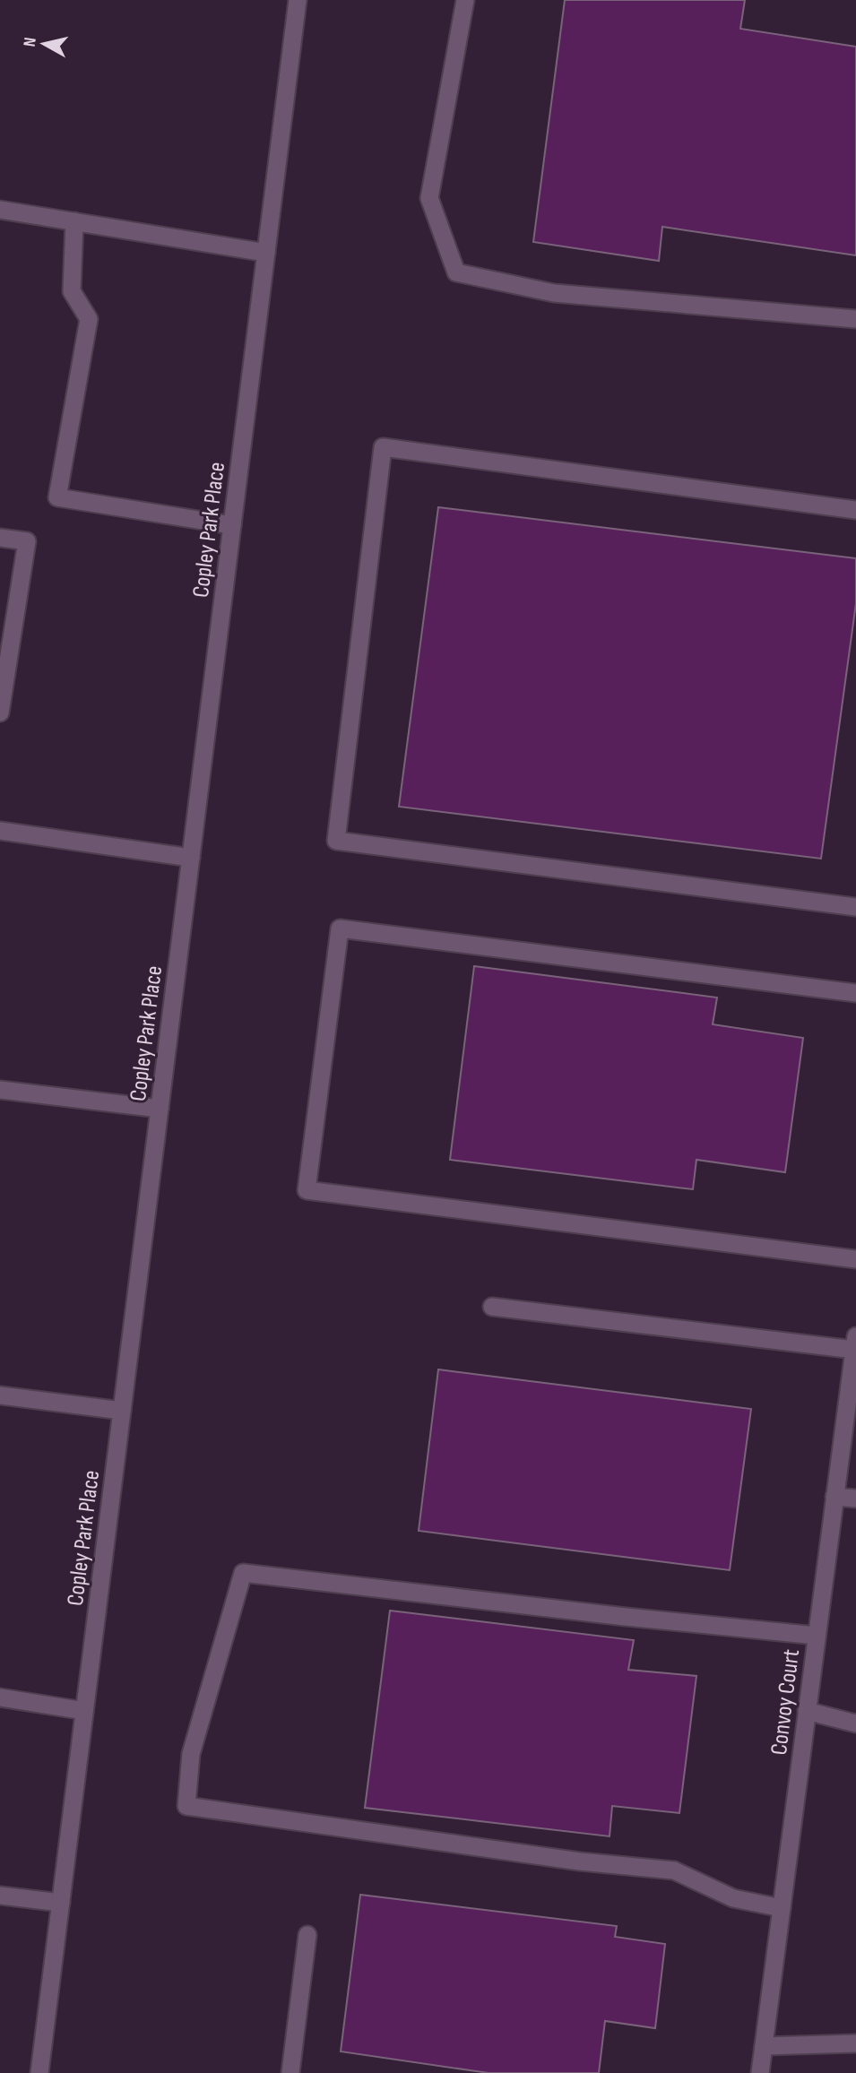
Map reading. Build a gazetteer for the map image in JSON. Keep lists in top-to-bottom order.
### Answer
{
  "streets": {
    "main road": ["Copley Park Place", "Convoy Court"]
  },
  "north": "left"
}
